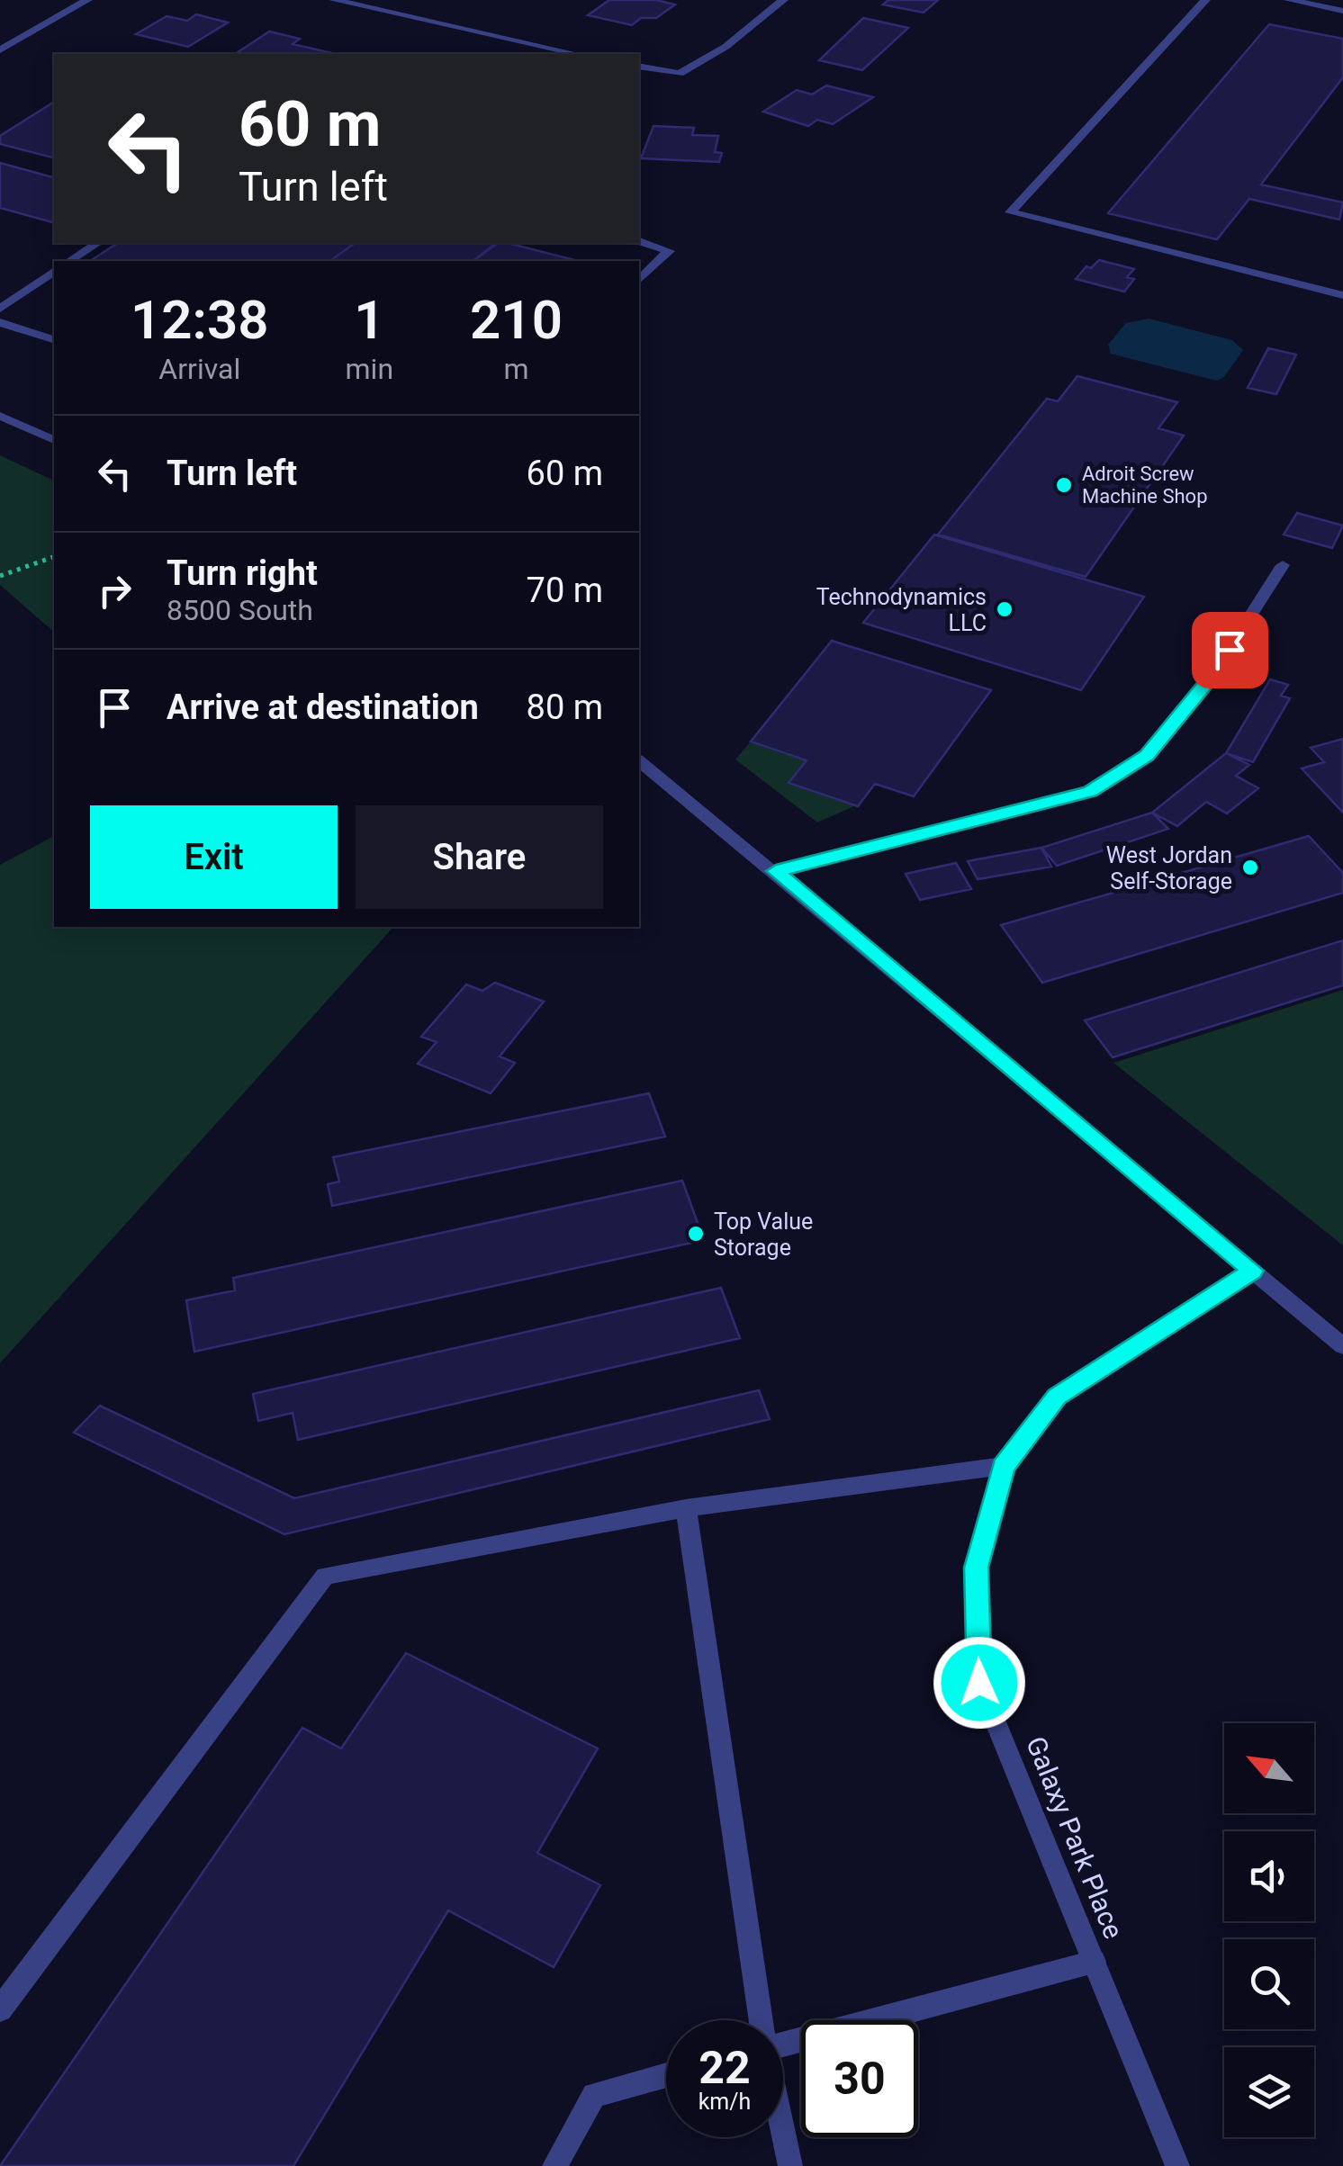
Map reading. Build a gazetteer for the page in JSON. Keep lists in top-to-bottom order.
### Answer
{
  "streets": {
    "street": ["Galaxy Park Place"]
  },
  "places": [
    "Adroit Screw Machine Shop",
    "Technodynamics LLC",
    "West Jordan Self-Storage",
    "Top Value Storage"
  ],
  "north": "top left",
  "page": {
    "turn": ["60 m", "Turn left"],
    "eta": [
      "12:38",
      "Arrival",
      "1",
      "min",
      "210",
      "m"
    ],
    "list": [
      {
        "name": "Turn left",
        "value": "60 m"
      },
      {
        "name": "Turn right",
        "note": "8500 South",
        "value": "70 m"
      },
      {
        "name": "Arrive at destination",
        "value": "80 m"
      }
    ],
    "buttons": ["Exit", "Share"],
    "speed": "22 km/h",
    "limit": "30"
  }
}
